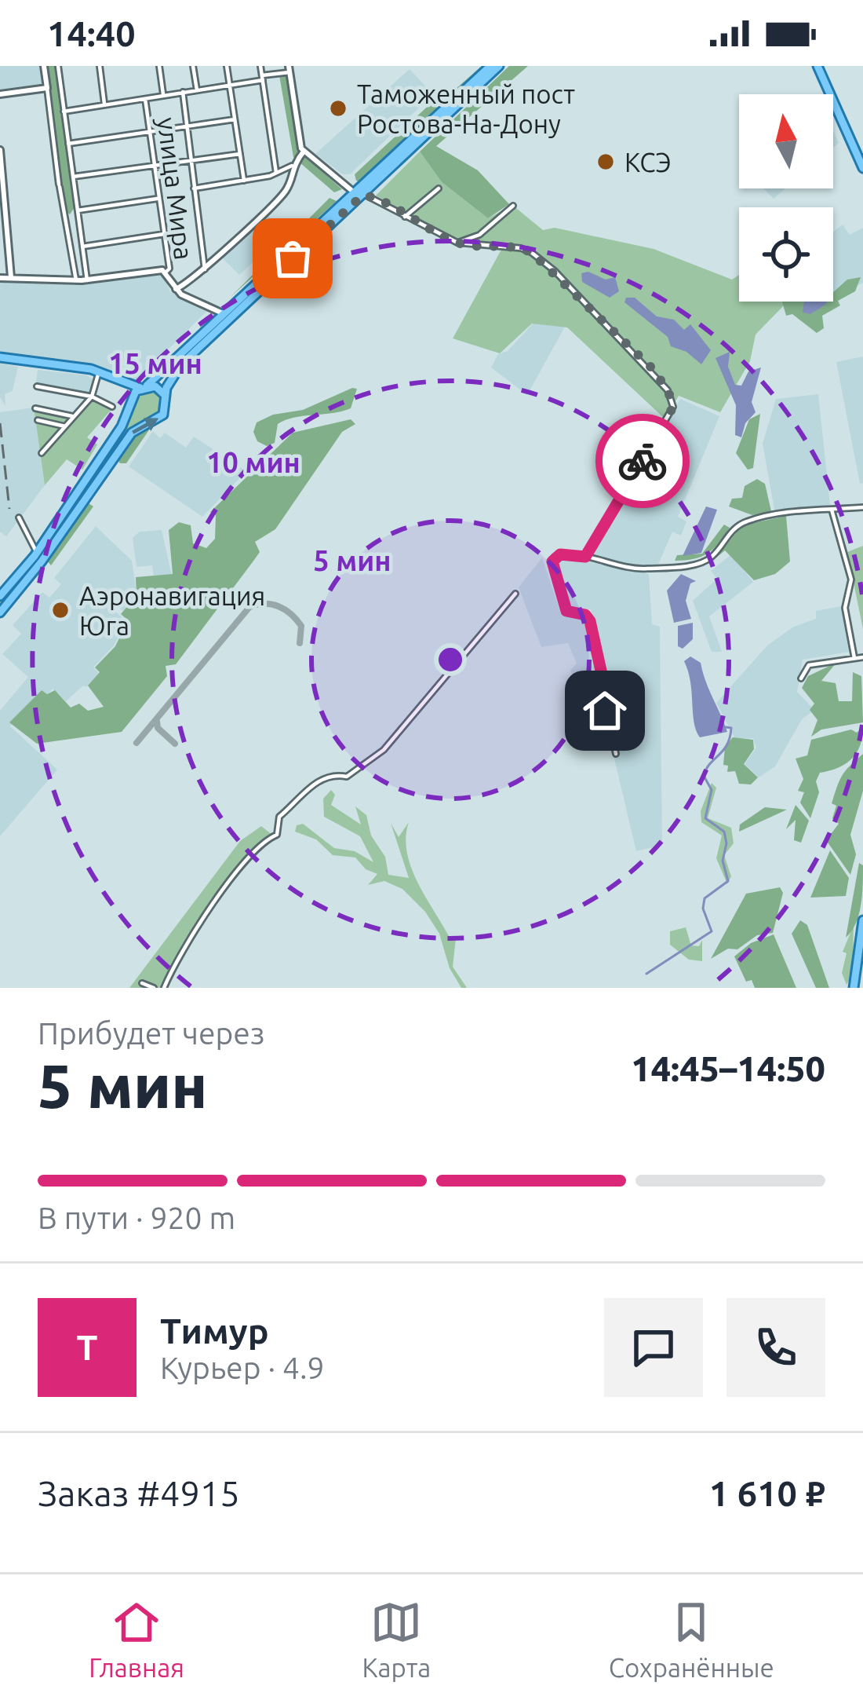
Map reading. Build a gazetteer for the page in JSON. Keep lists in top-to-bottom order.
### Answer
{
  "streets": {
    "street": ["улица Мира"]
  },
  "places": ["Таможенный пост Ростова-На-Дону", "КСЭ", "Аэронавигация Юга"],
  "north": "top",
  "page": {
    "status": "14:40",
    "heading": ["5 мин", "Прибудет через", "14:45–14:50"],
    "panel": [
      "Тимур",
      "Курьер · 4.9",
      "Заказ #4915",
      "1 610 ₽"
    ],
    "bar": "В пути · 920 m",
    "round": "Т",
    "tabs": ["Главная", "Карта", "Сохранённые"]
  },
  "rings": ["15 мин", "10 мин", "5 мин"]
}
